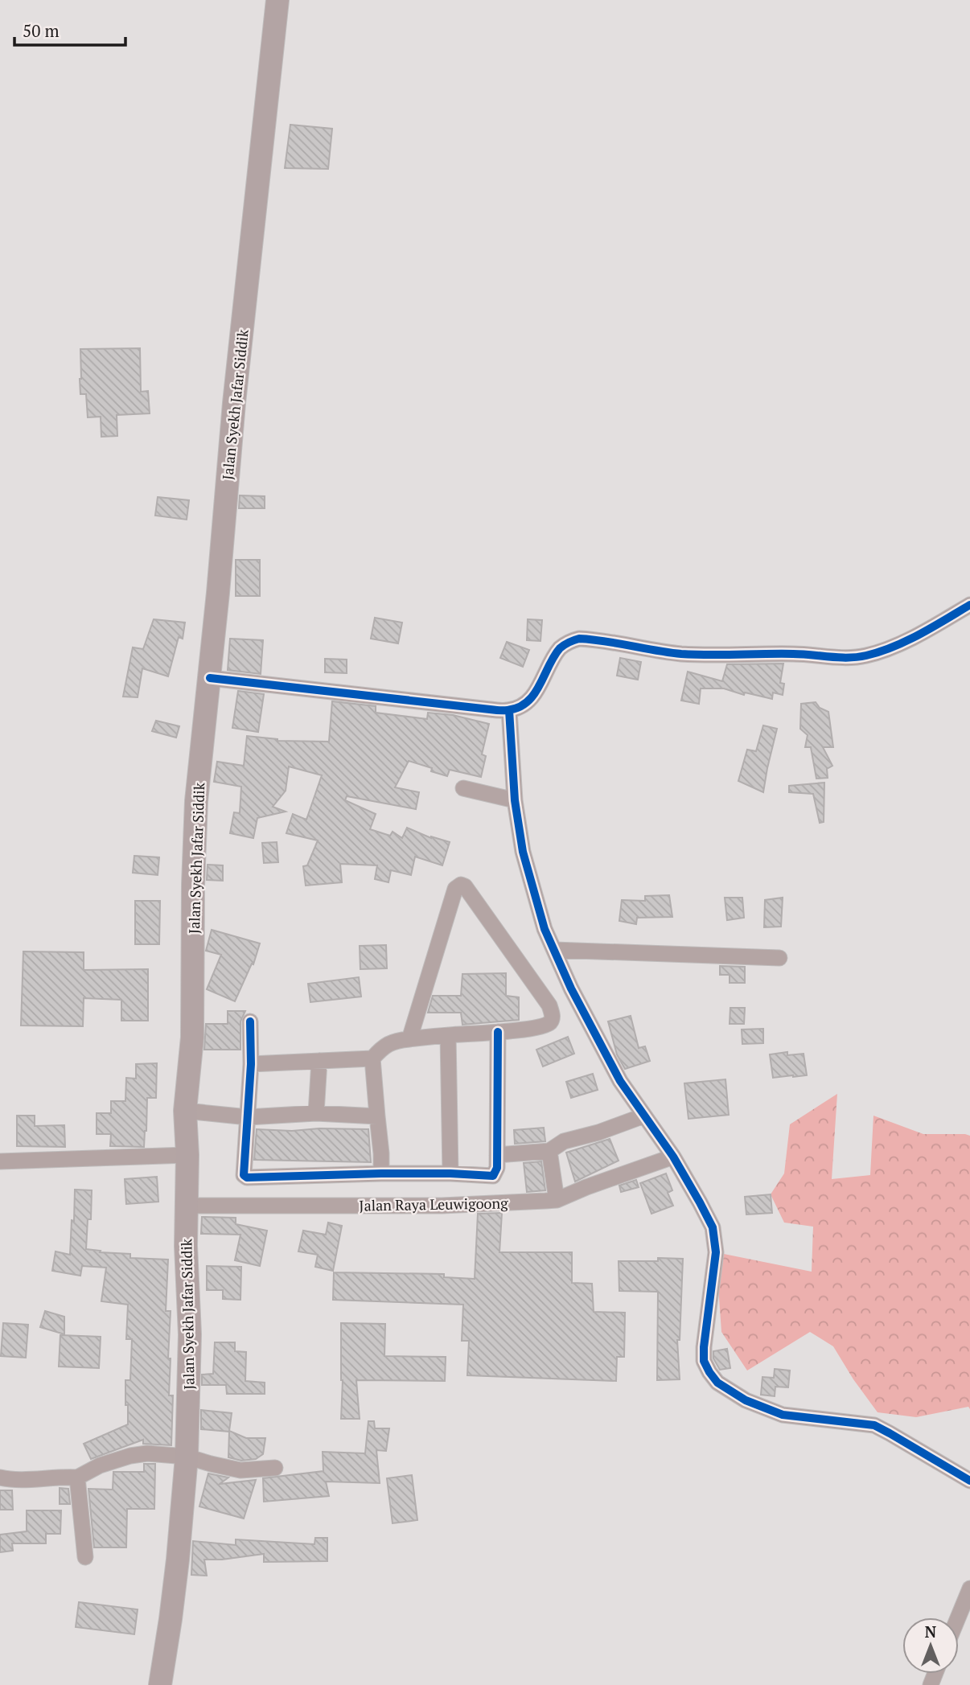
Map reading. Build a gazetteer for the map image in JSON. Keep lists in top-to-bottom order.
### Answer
{
  "streets": {
    "main road": ["Jalan Syekh Jafar Siddik"],
    "street": ["Jalan Raya Leuwigoong"]
  },
  "crossings": [
    ["Jalan Syekh Jafar Siddik", "Jalan Raya Leuwigoong"]
  ],
  "scale_bar": "50 m",
  "north": "top"
}
